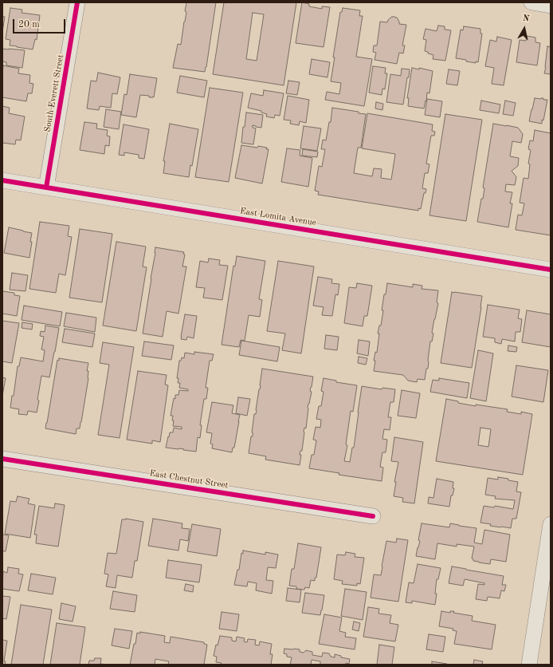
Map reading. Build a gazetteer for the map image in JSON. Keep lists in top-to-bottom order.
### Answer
{
  "streets": {
    "street": ["South Everett Street", "East Lomita Avenue", "East Chestnut Street"]
  },
  "crossings": [
    ["South Everett Street", "East Lomita Avenue"]
  ],
  "scale_bar": "20 m",
  "north": "top"
}
